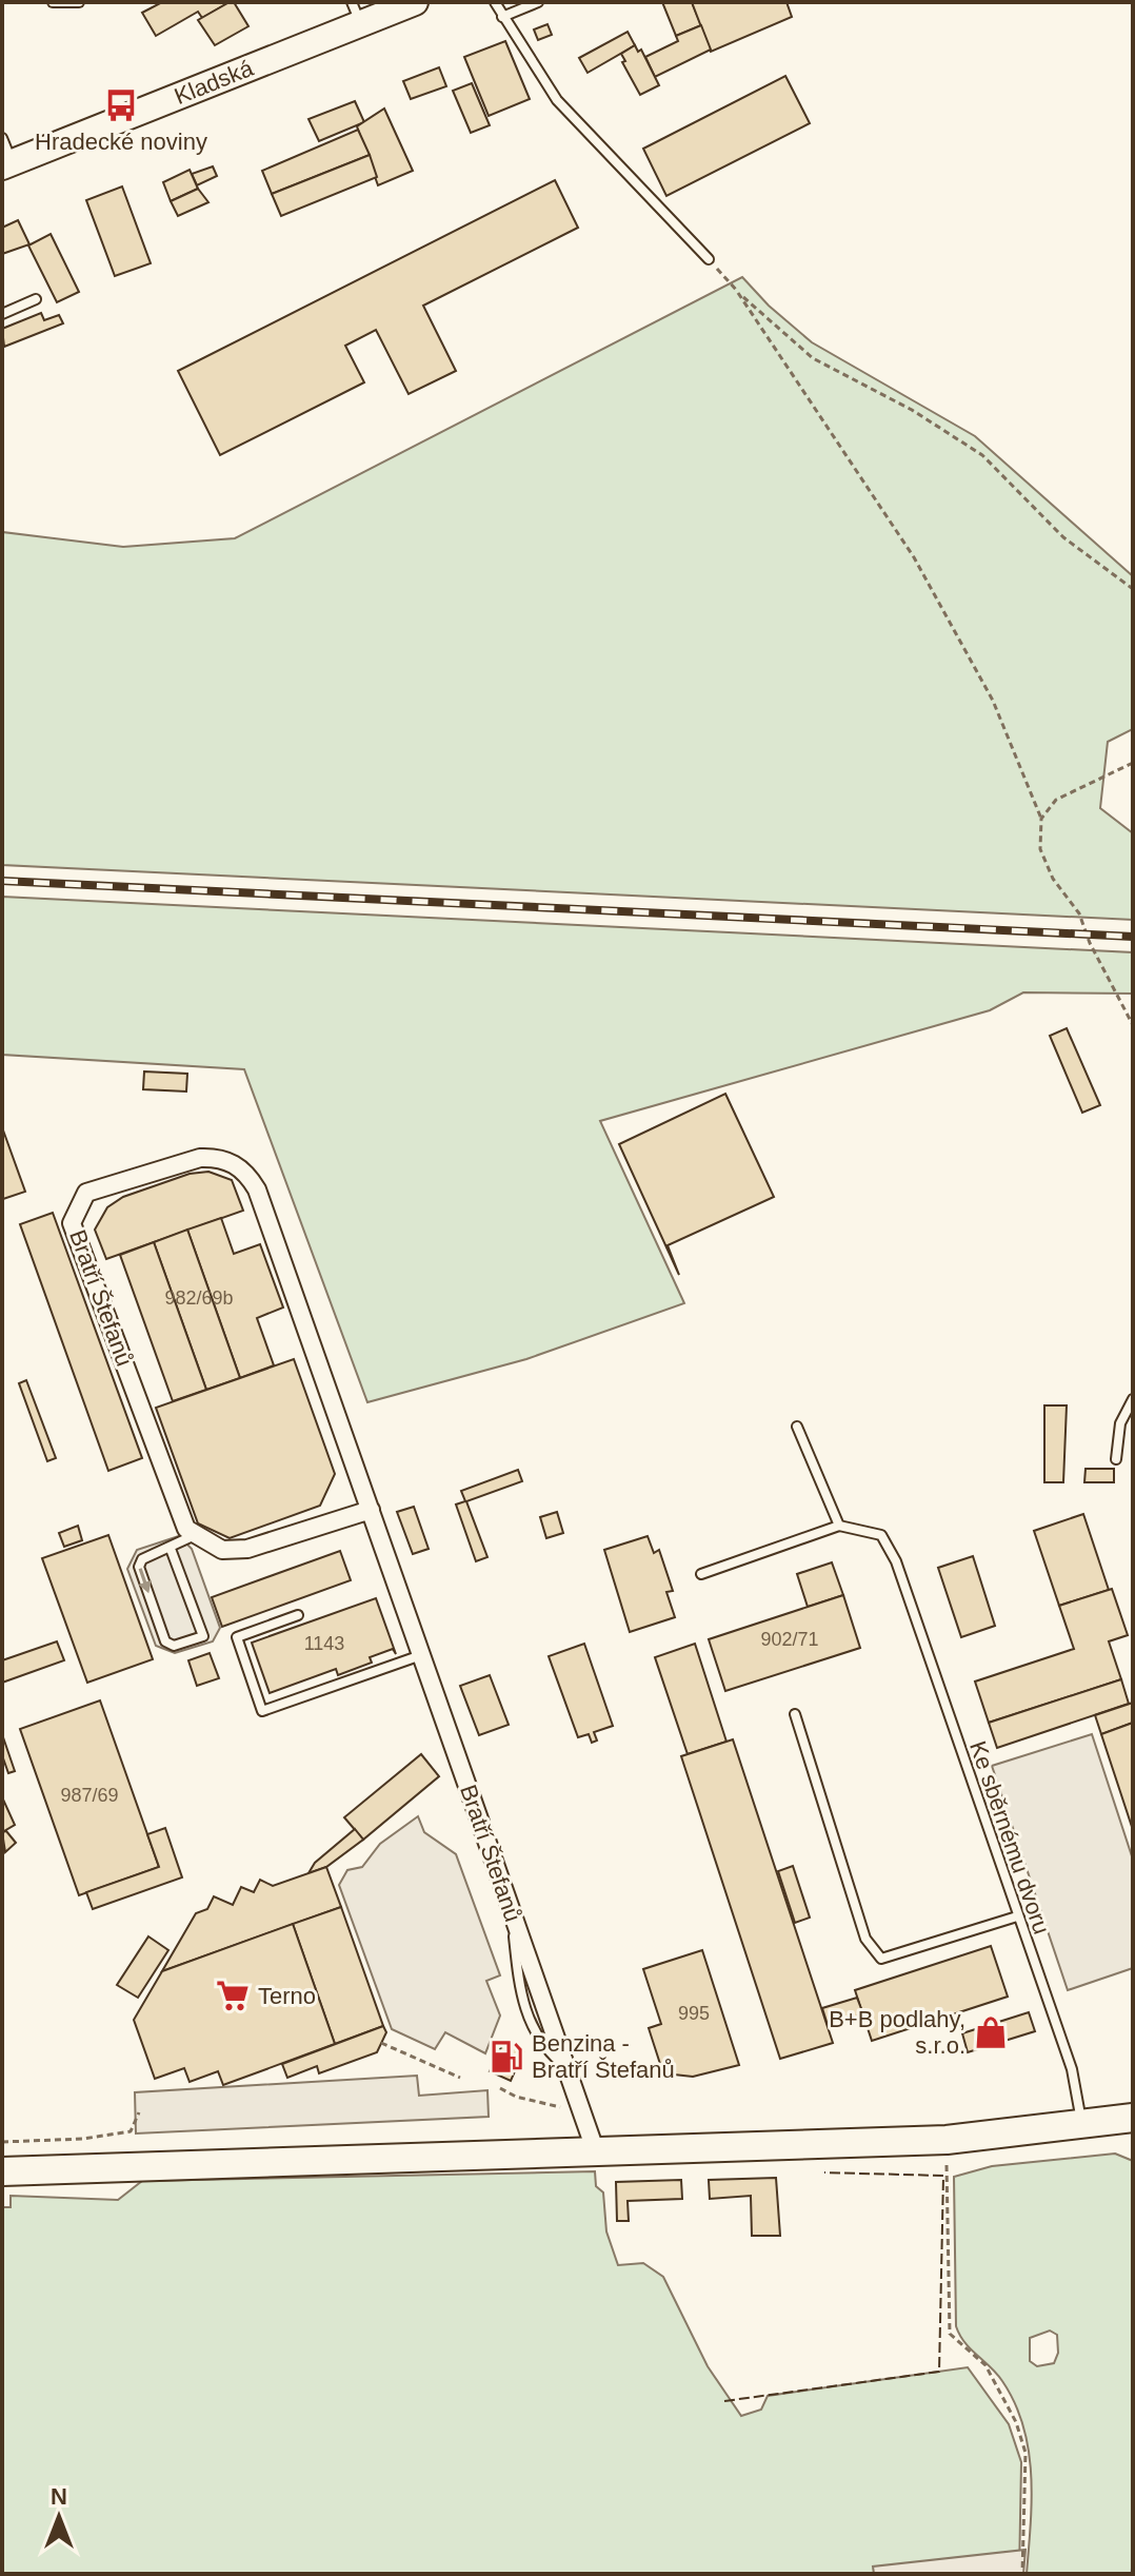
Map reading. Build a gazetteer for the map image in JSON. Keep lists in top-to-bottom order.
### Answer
{
  "streets": {
    "main road": ["Kladská"],
    "street": ["Bratří Štefanů"],
    "lane": ["Ke sběrnému dvoru"]
  },
  "places": {
    "bus stop": ["Hradecké noviny"],
    "supermarket": ["Terno"],
    "shop": ["B+B podlahy, s.r.o."],
    "fuel station": ["Benzina - Bratří Štefanů"]
  },
  "house_numbers": [
    "982/69b",
    "902/71",
    "1143",
    "987/69",
    "995"
  ],
  "north": "top"
}
